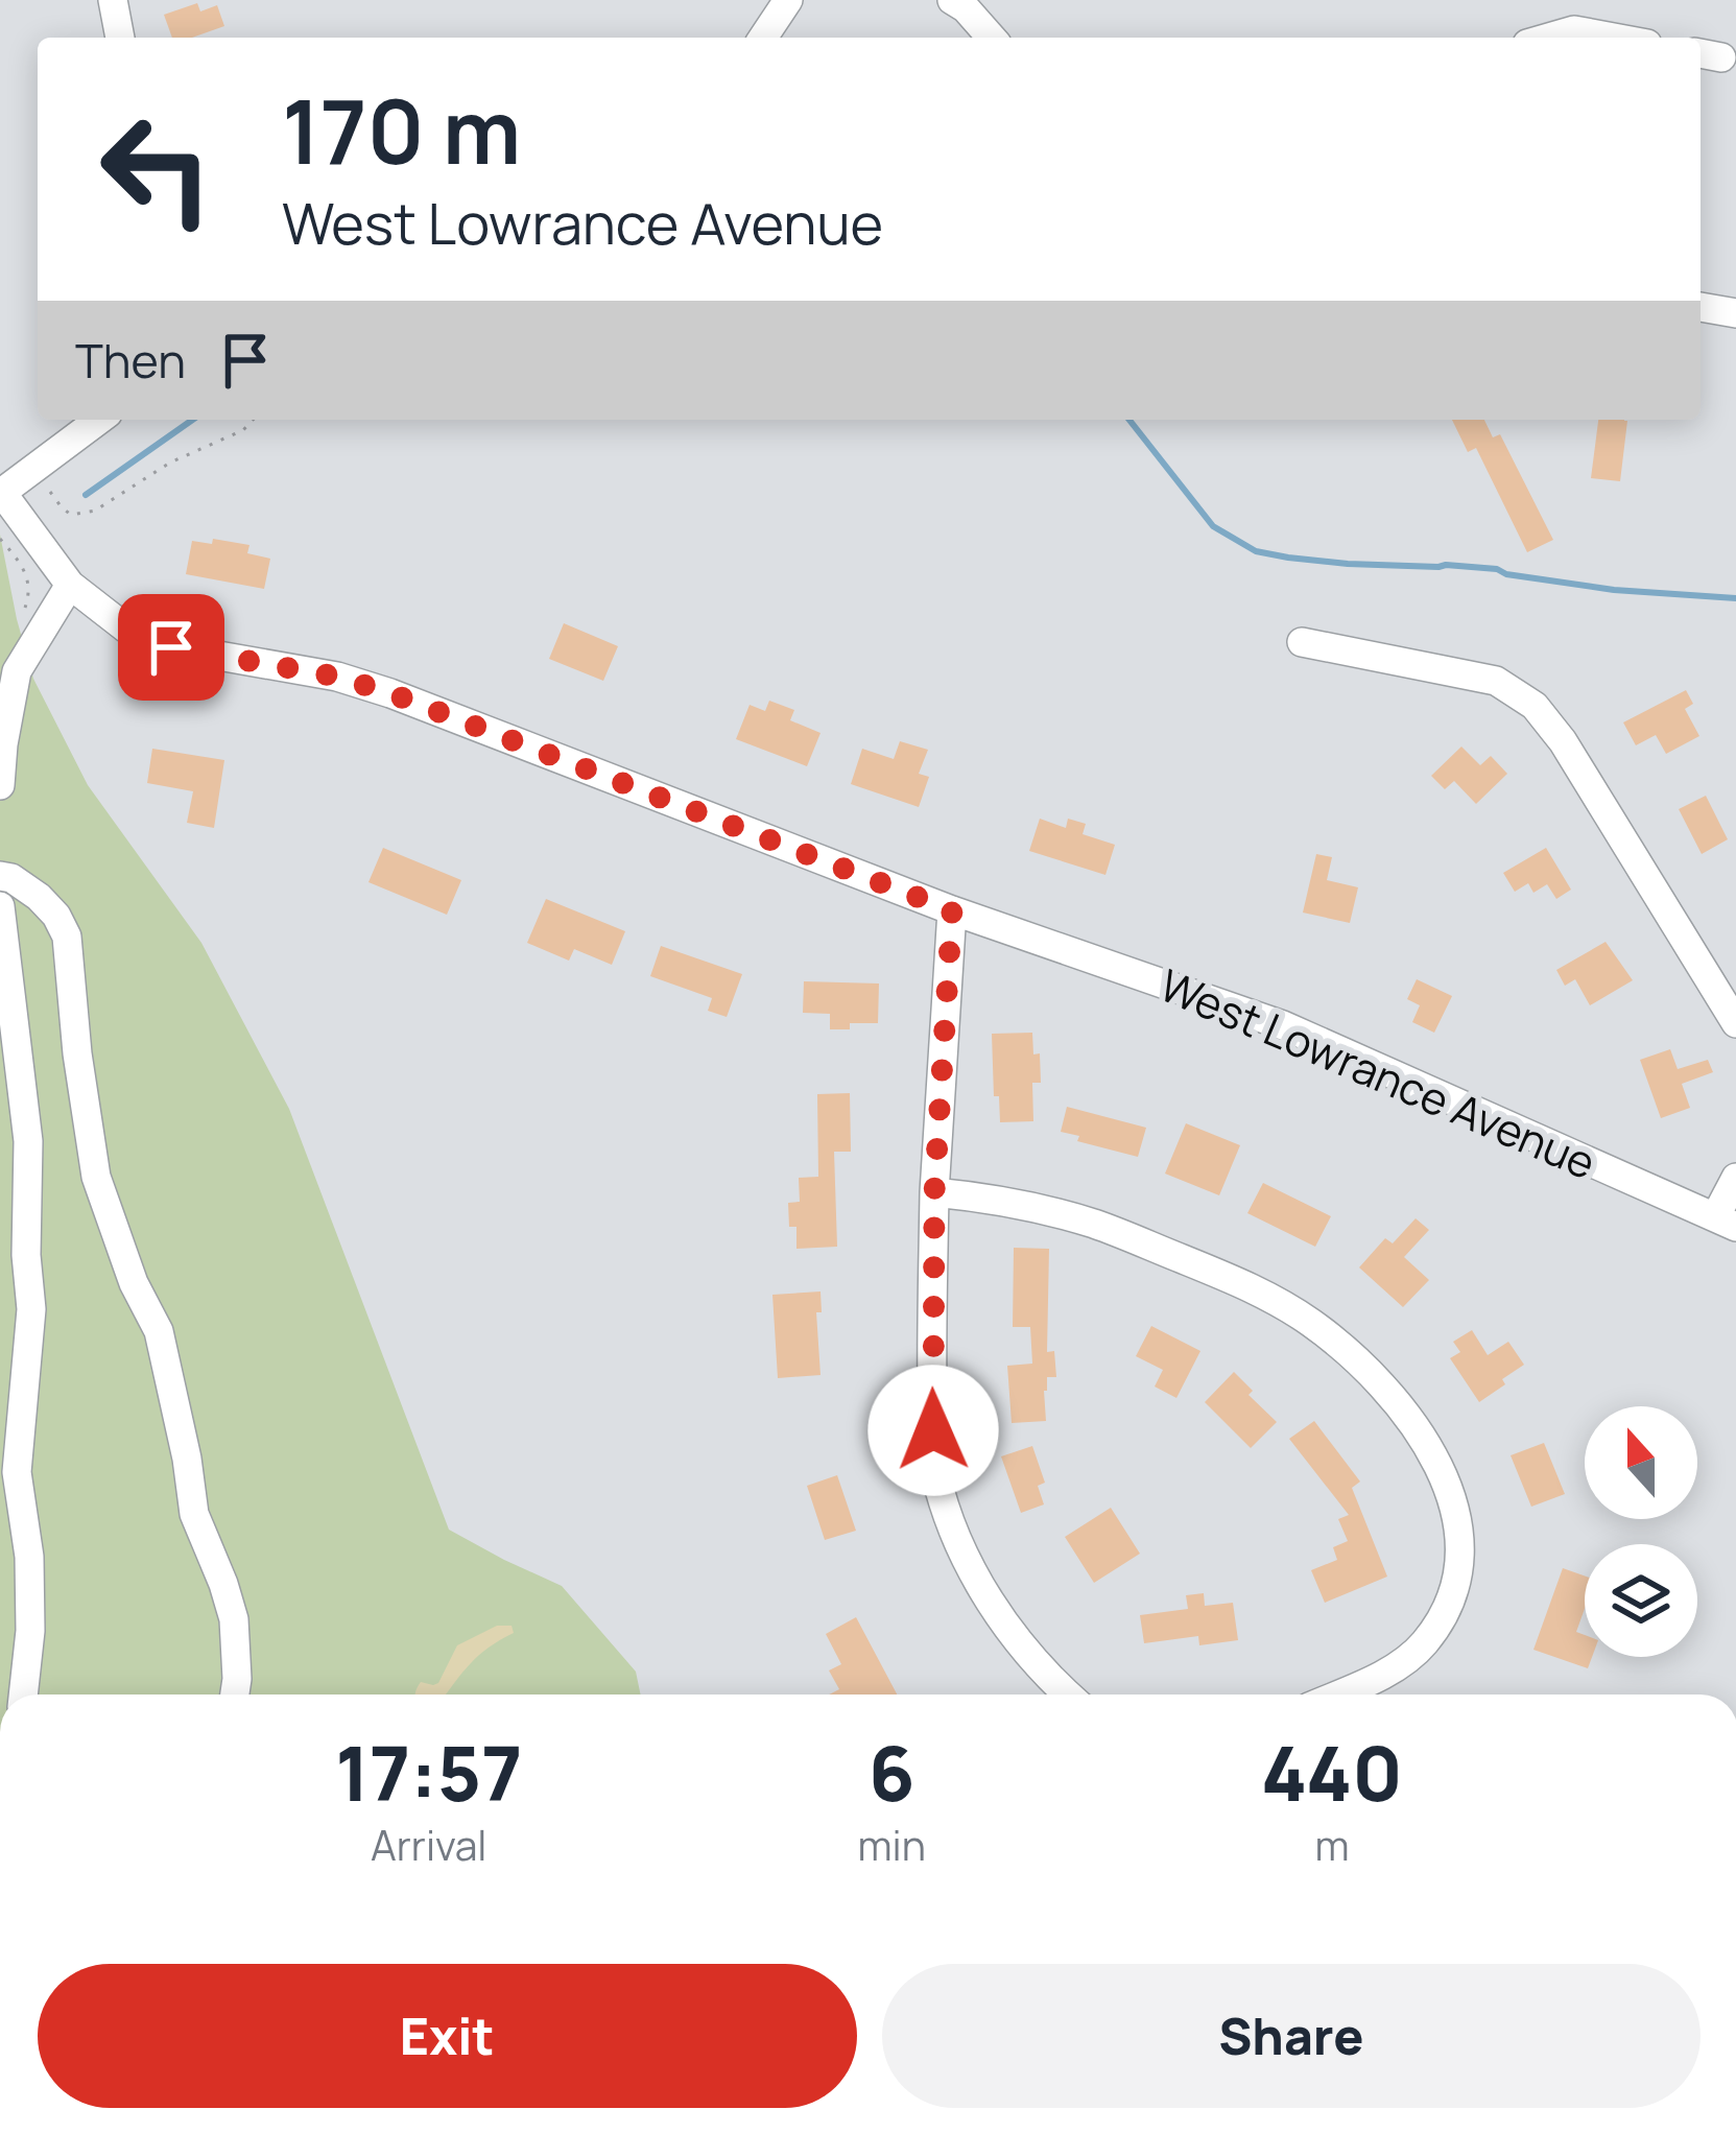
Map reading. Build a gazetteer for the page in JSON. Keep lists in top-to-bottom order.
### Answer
{
  "streets": {
    "street": ["West Lowrance Avenue"]
  },
  "north": "top",
  "page": {
    "turn": ["170 m", "West Lowrance Avenue"],
    "then": "Then",
    "eta": [
      "17:57",
      "Arrival",
      "6",
      "min",
      "440",
      "m"
    ],
    "buttons": ["Exit", "Share"]
  }
}
